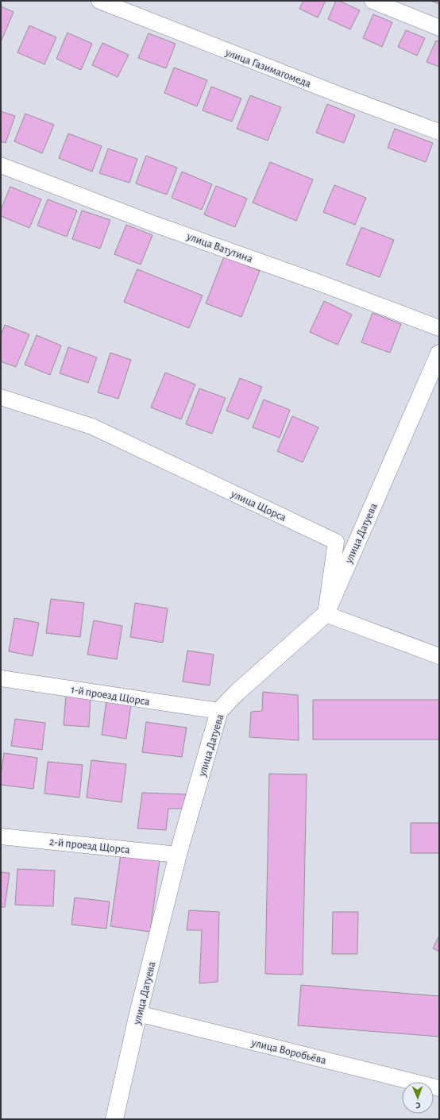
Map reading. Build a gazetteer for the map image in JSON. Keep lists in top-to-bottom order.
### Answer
{
  "streets": {
    "street": [
      "улица Газимагомеда",
      "улица Ватутина",
      "улица Щорса",
      "улица Датуева",
      "1-й проезд Щорса",
      "2-й проезд Щорса",
      "улица Воробьёва"
    ]
  },
  "crossings": [
    ["улица Щорса", "улица Датуева"],
    ["улица Датуева", "1-й проезд Щорса"],
    ["улица Датуева", "2-й проезд Щорса"],
    ["улица Датуева", "улица Воробьёва"]
  ],
  "north": "bottom"
}
